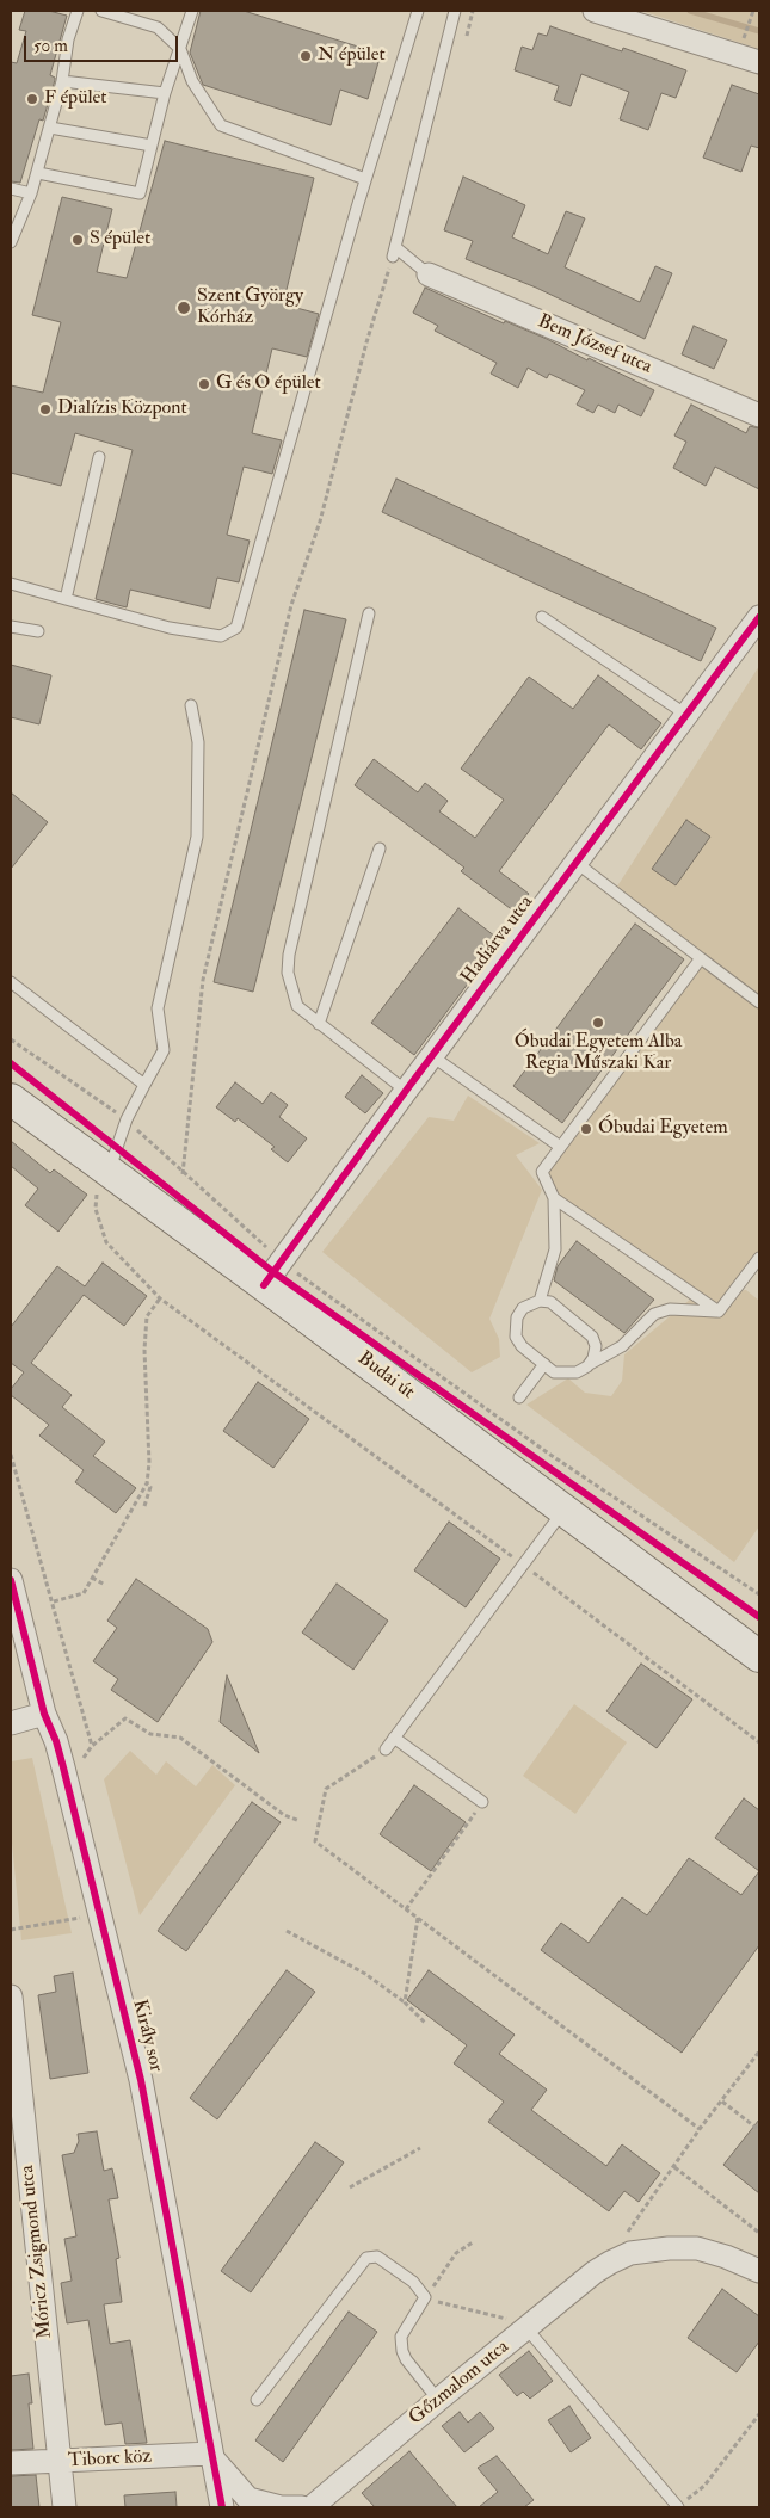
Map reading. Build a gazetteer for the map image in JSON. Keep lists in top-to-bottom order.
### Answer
{
  "streets": {
    "main road": ["Budai út"],
    "street": [
      "Bem József utca",
      "Hadiárva utca",
      "Király sor",
      "Móricz Zsigmond utca",
      "Gőzmalom utca",
      "Tiborc köz"
    ]
  },
  "crossings": [
    ["Hadiárva utca", "Budai út"],
    ["Király sor", "Tiborc köz"],
    ["Móricz Zsigmond utca", "Tiborc köz"]
  ],
  "places": [
    "N épület",
    "F épület",
    "S épület",
    "Szent György Kórház",
    "G és O épület",
    "Dialízis Központ",
    "Óbudai Egyetem Alba Regia Műszaki Kar",
    "Óbudai Egyetem"
  ],
  "scale_bar": "50 m"
}
